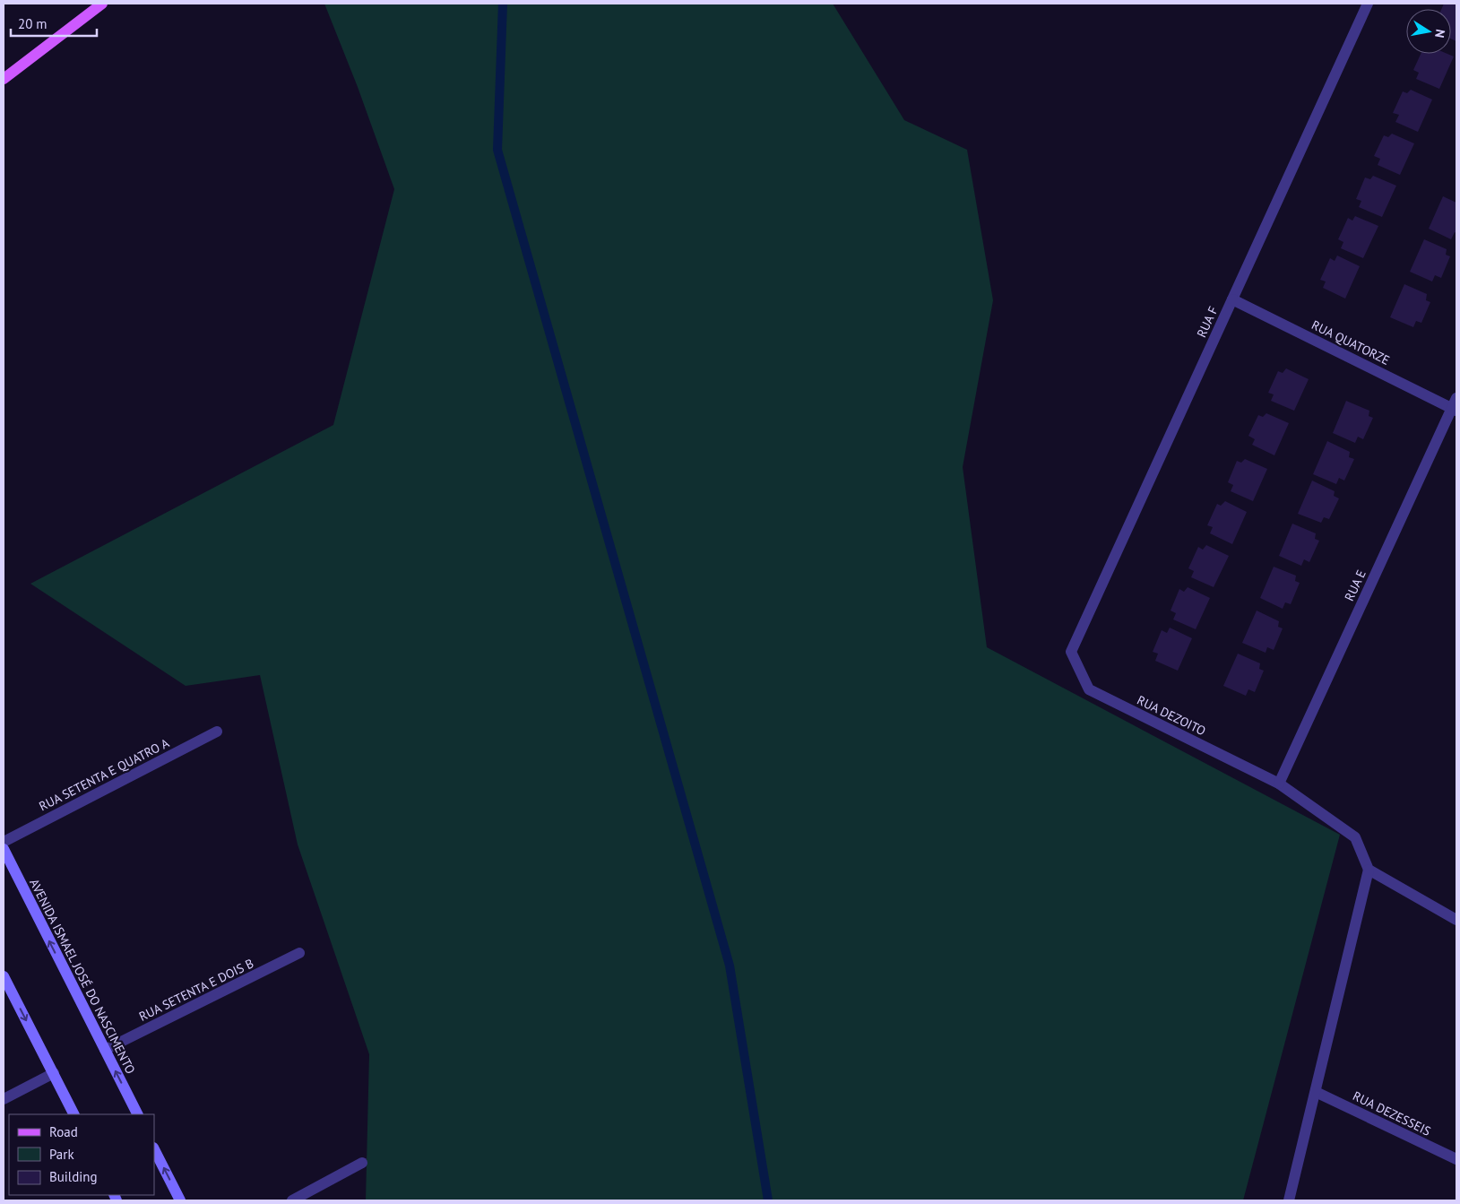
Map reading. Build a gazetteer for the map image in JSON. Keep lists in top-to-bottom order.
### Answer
{
  "streets": {
    "street": [
      "RUA F",
      "RUA QUATORZE",
      "RUA E",
      "RUA DEZOITO",
      "RUA SETENTA E QUATRO A",
      "AVENIDA ISMAEL JOSÉ DO NASCIMENTO",
      "RUA SETENTA E DOIS B",
      "RUA DEZESSEIS"
    ]
  },
  "crossings": [
    ["RUA F", "RUA QUATORZE"],
    ["RUA F", "RUA DEZOITO"],
    ["RUA QUATORZE", "RUA E"],
    ["RUA E", "RUA DEZOITO"],
    ["AVENIDA ISMAEL JOSÉ DO NASCIMENTO", "RUA SETENTA E DOIS B"]
  ],
  "legend": ["Road", "Park", "Building"],
  "scale_bar": "20 m",
  "north": "right"
}
